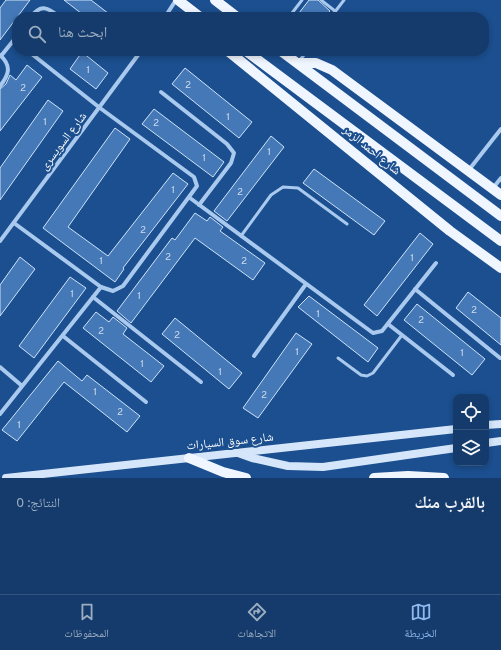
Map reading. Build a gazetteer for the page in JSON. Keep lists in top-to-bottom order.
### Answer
{
  "streets": {
    "main road": ["شارع احمد الزمر"],
    "street": ["شارع السويسرى", "شارع سوق السيارات"]
  },
  "house_numbers": [
    "1",
    "2",
    "2",
    "1",
    "1",
    "2",
    "1",
    "1",
    "1",
    "2",
    "2",
    "2",
    "1",
    "1",
    "2",
    "1",
    "1",
    "2",
    "1",
    "2",
    "2",
    "2",
    "1",
    "1",
    "1",
    "1",
    "1",
    "2",
    "2",
    "1"
  ],
  "page": {
    "search": "ابحث هنا",
    "heading": ["بالقرب منك", "النتائج: 0"],
    "nav": ["الخريطة", "الاتجاهات", "المحفوظات"]
  }
}
